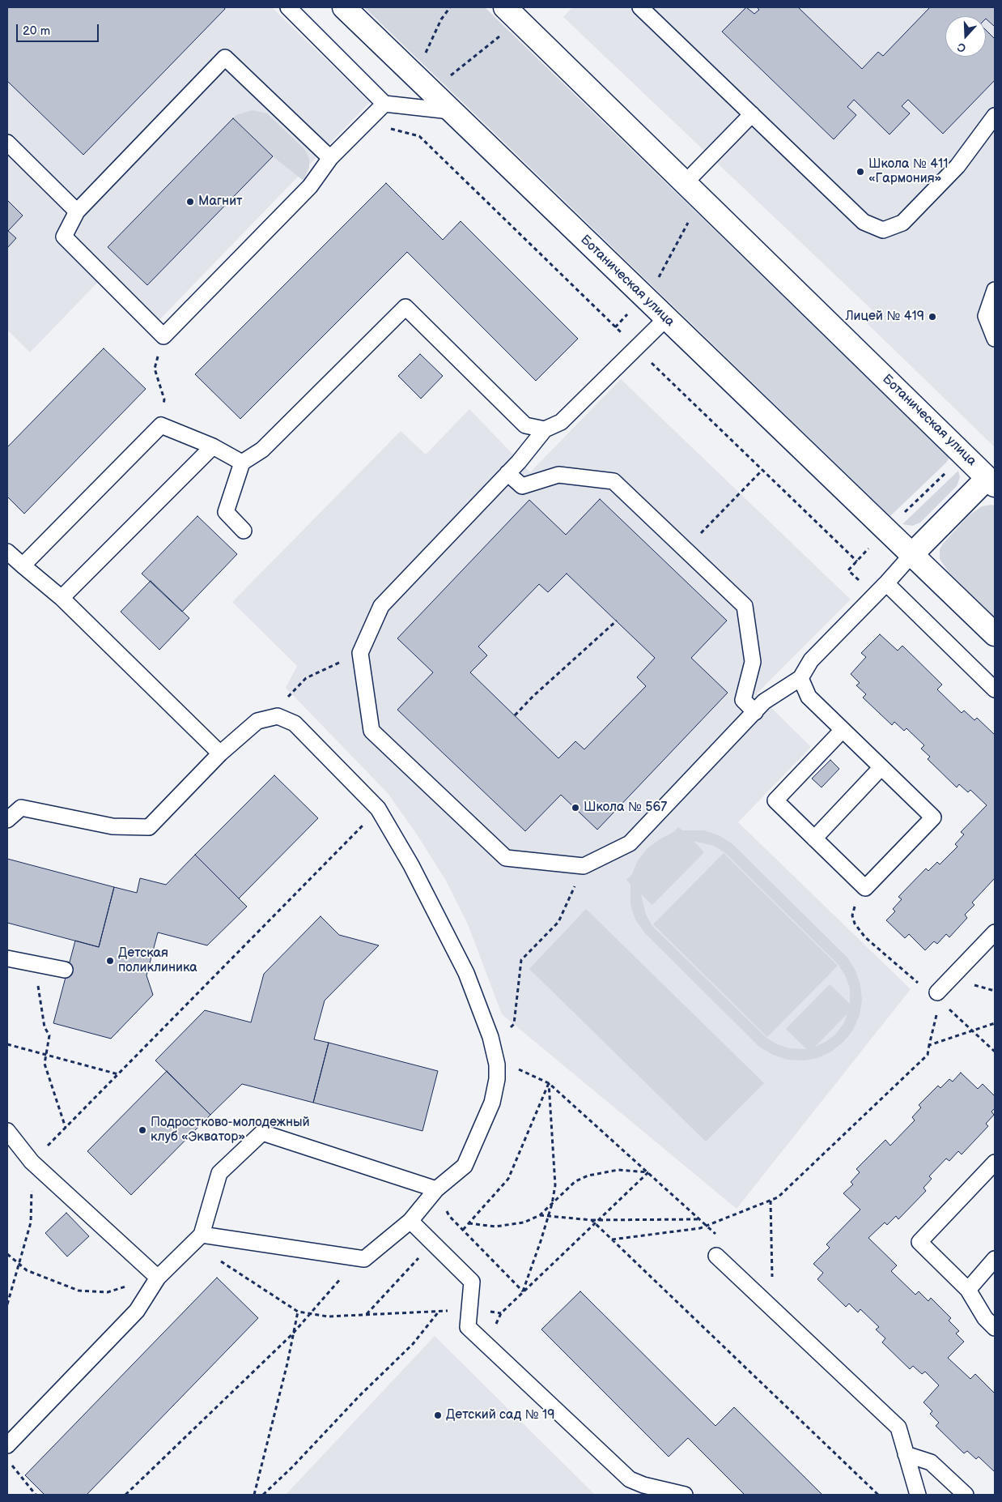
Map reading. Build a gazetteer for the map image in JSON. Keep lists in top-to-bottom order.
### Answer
{
  "streets": {
    "street": ["Ботаническая улица"]
  },
  "places": [
    "Школа № 411 «Гармония»",
    "Магнит",
    "Лицей № 419",
    "Школа № 567",
    "Детская поликлиника",
    "Подростково-молодежный клуб «Экватор»",
    "Детский сад № 19"
  ],
  "scale_bar": "20 m",
  "north": "bottom"
}
